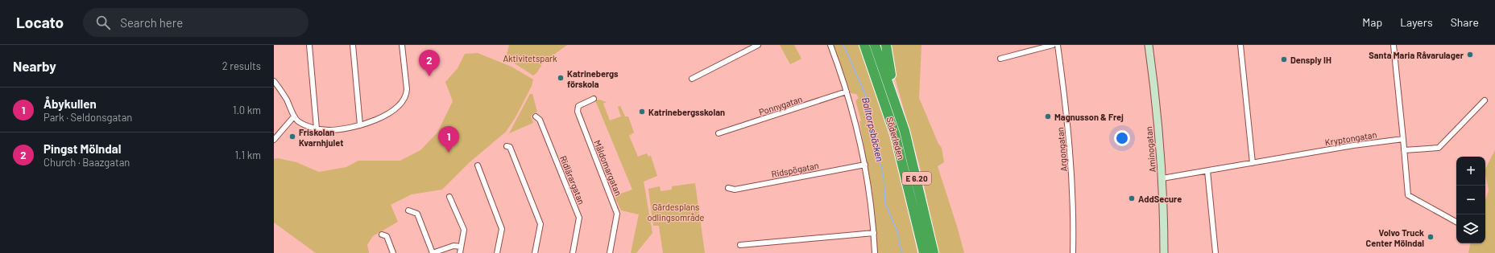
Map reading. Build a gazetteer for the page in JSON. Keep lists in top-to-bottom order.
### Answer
{
  "streets": {
    "highway": ["Söderleden", "E 6.20"],
    "street": [
      "Ponnygatan",
      "Kryptongatan",
      "Argongatan",
      "Aminogatan",
      "Måldomargatan",
      "Ridspögatan",
      "Ridlärargatan"
    ]
  },
  "crossings": [
    ["Kryptongatan", "Aminogatan"]
  ],
  "water": ["Balltorpsbäcken"],
  "parks": ["Aktivitetspark", "Gärdesplans odlingsområde"],
  "places": [
    "Santa Maria Råvarulager",
    "Densply IH",
    "Katrinebergs förskola",
    "Katrinebergsskolan",
    "Magnusson & Frej",
    "Friskolan Kvarnhjulet",
    "AddSecure",
    "Volvo Truck Center Mölndal"
  ],
  "page": {
    "header": "Locato",
    "search": "Search here",
    "nav": ["Map", "Layers", "Share"],
    "heading": ["Nearby", "2 results"],
    "pins": ["2", "1"],
    "list": [
      {
        "mark": "1",
        "name": "Åbykullen",
        "note": "Park · Seldonsgatan",
        "value": "1.0 km"
      },
      {
        "mark": "2",
        "name": "Pingst Mölndal",
        "note": "Church · Baazgatan",
        "value": "1.1 km"
      }
    ],
    "map_buttons": ["+", "−"]
  }
}
